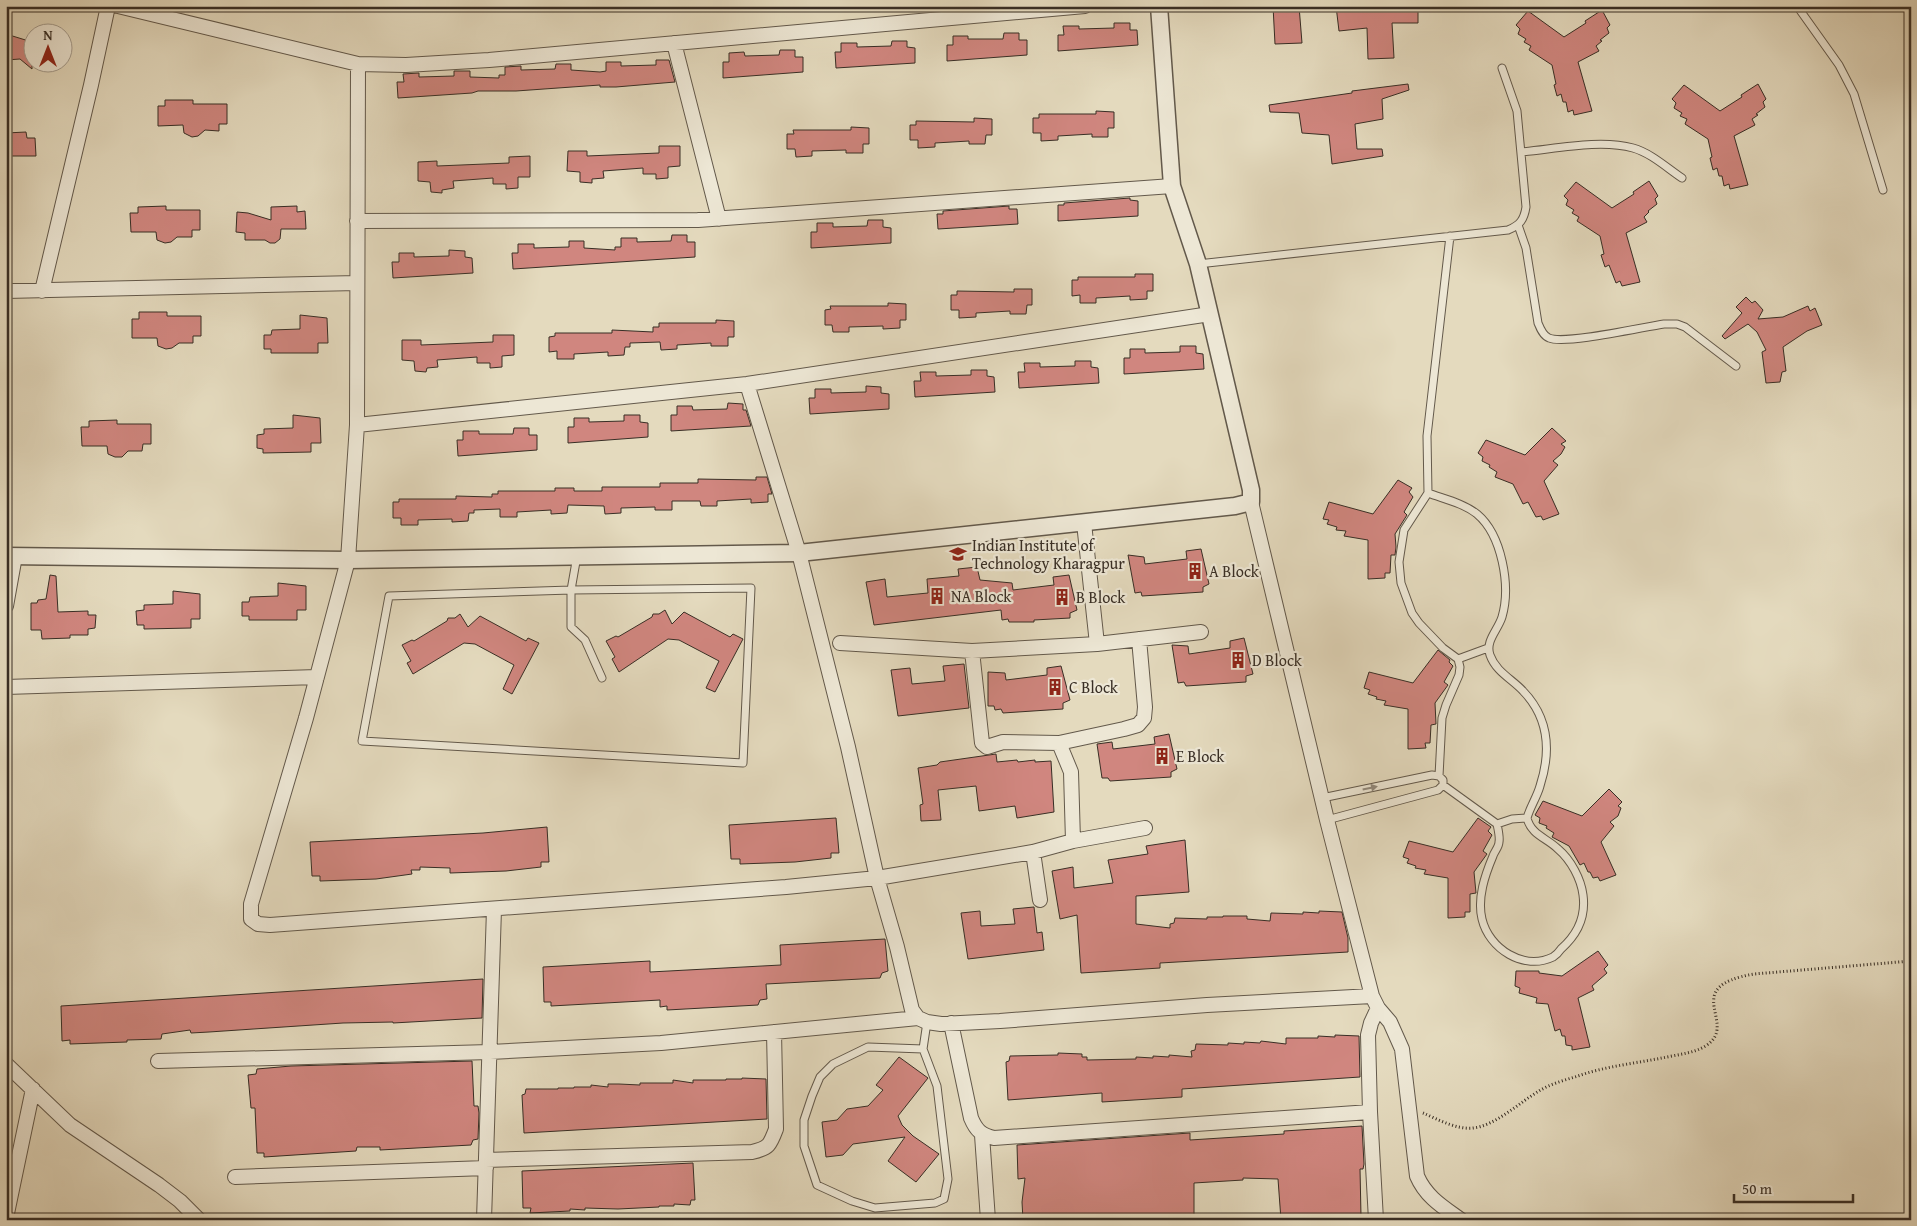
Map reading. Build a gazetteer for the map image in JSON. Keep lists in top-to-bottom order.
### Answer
{
  "places": {
    "school or university": ["Indian Institute of Technology Kharagpur"],
    "building": [
      "A Block",
      "NA Block",
      "B Block",
      "D Block",
      "C Block",
      "E Block"
    ]
  },
  "scale_bar": "50 m",
  "north": "top"
}
